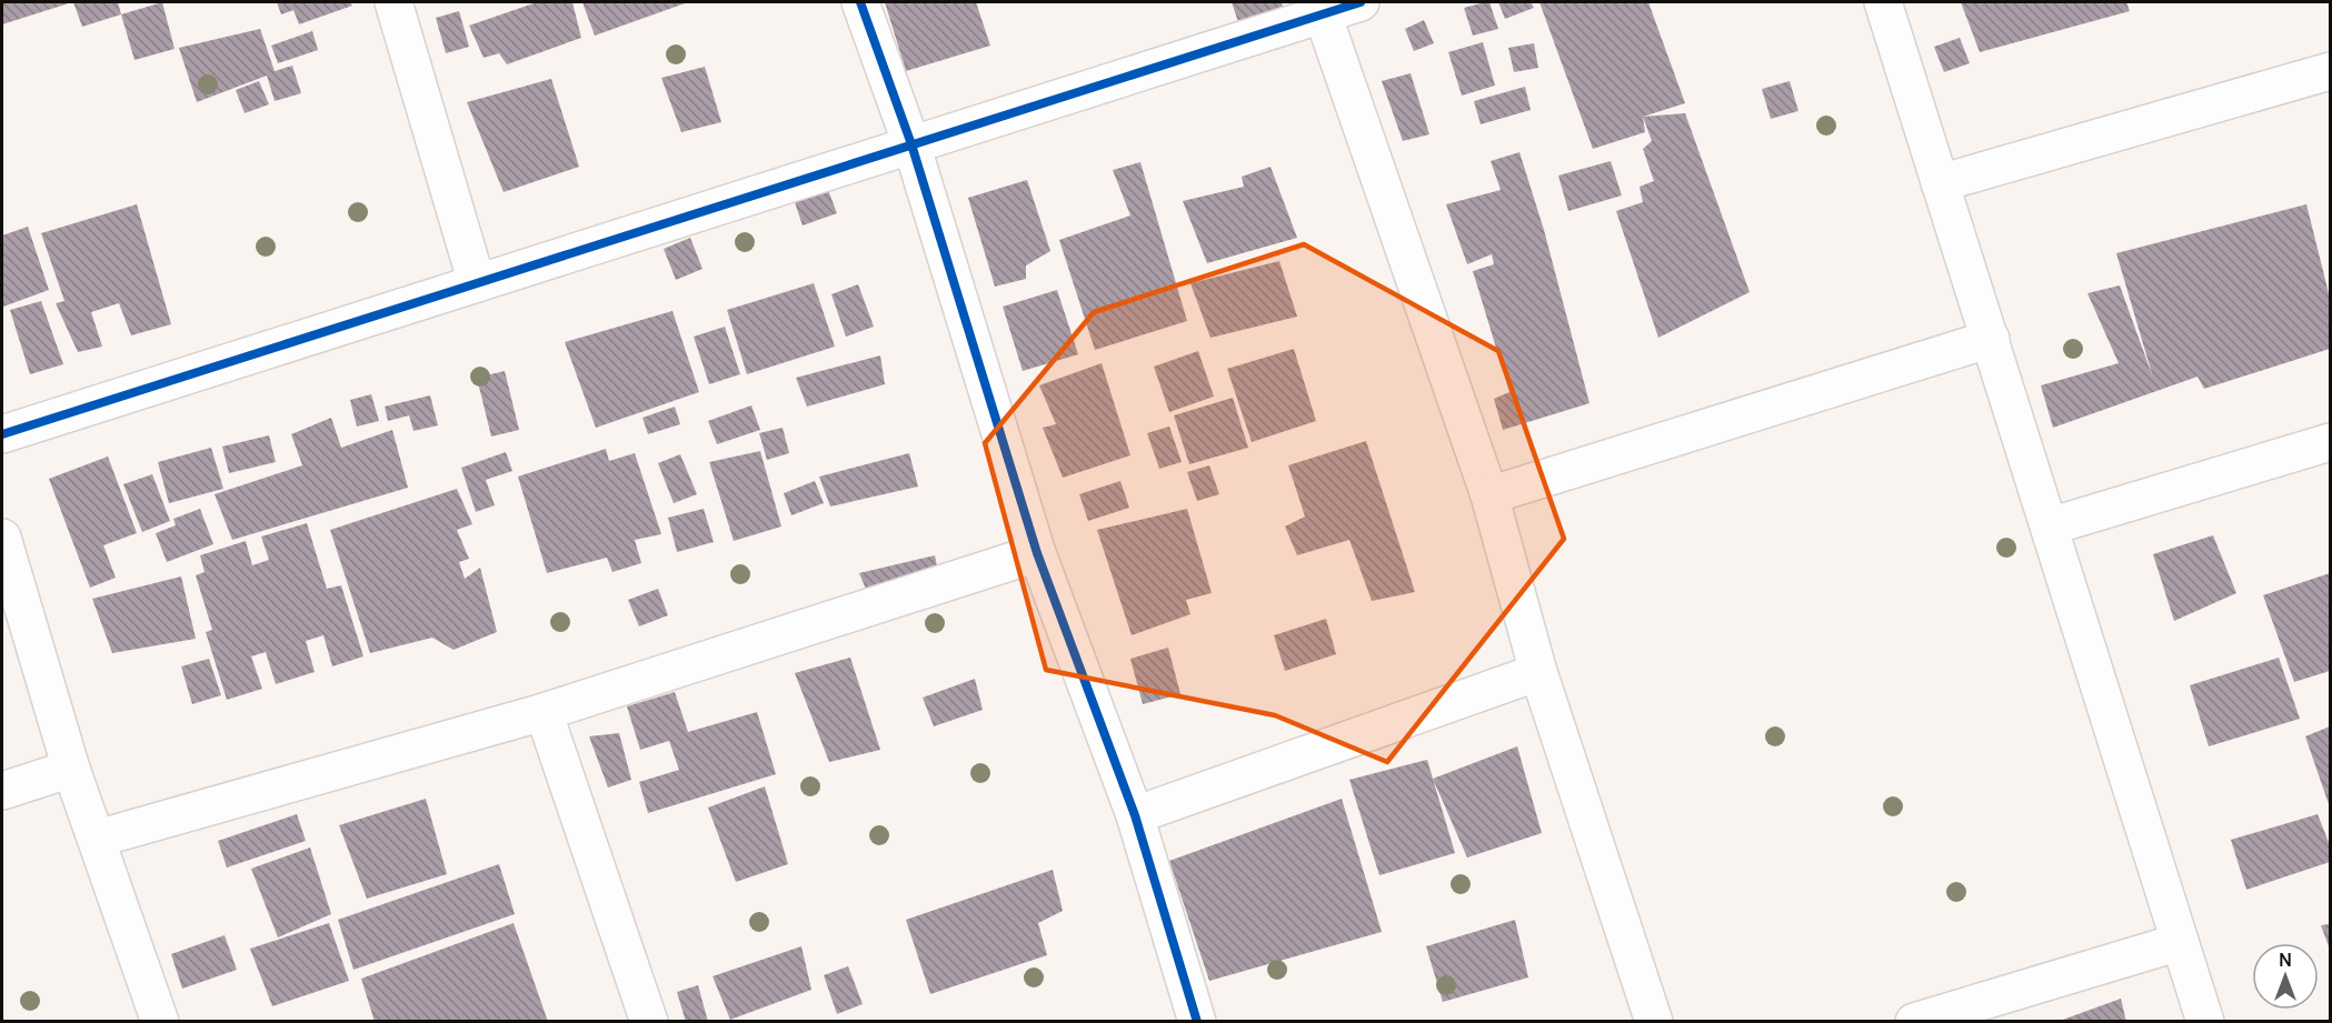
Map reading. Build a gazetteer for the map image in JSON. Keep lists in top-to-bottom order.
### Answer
{
  "north": "top"
}
